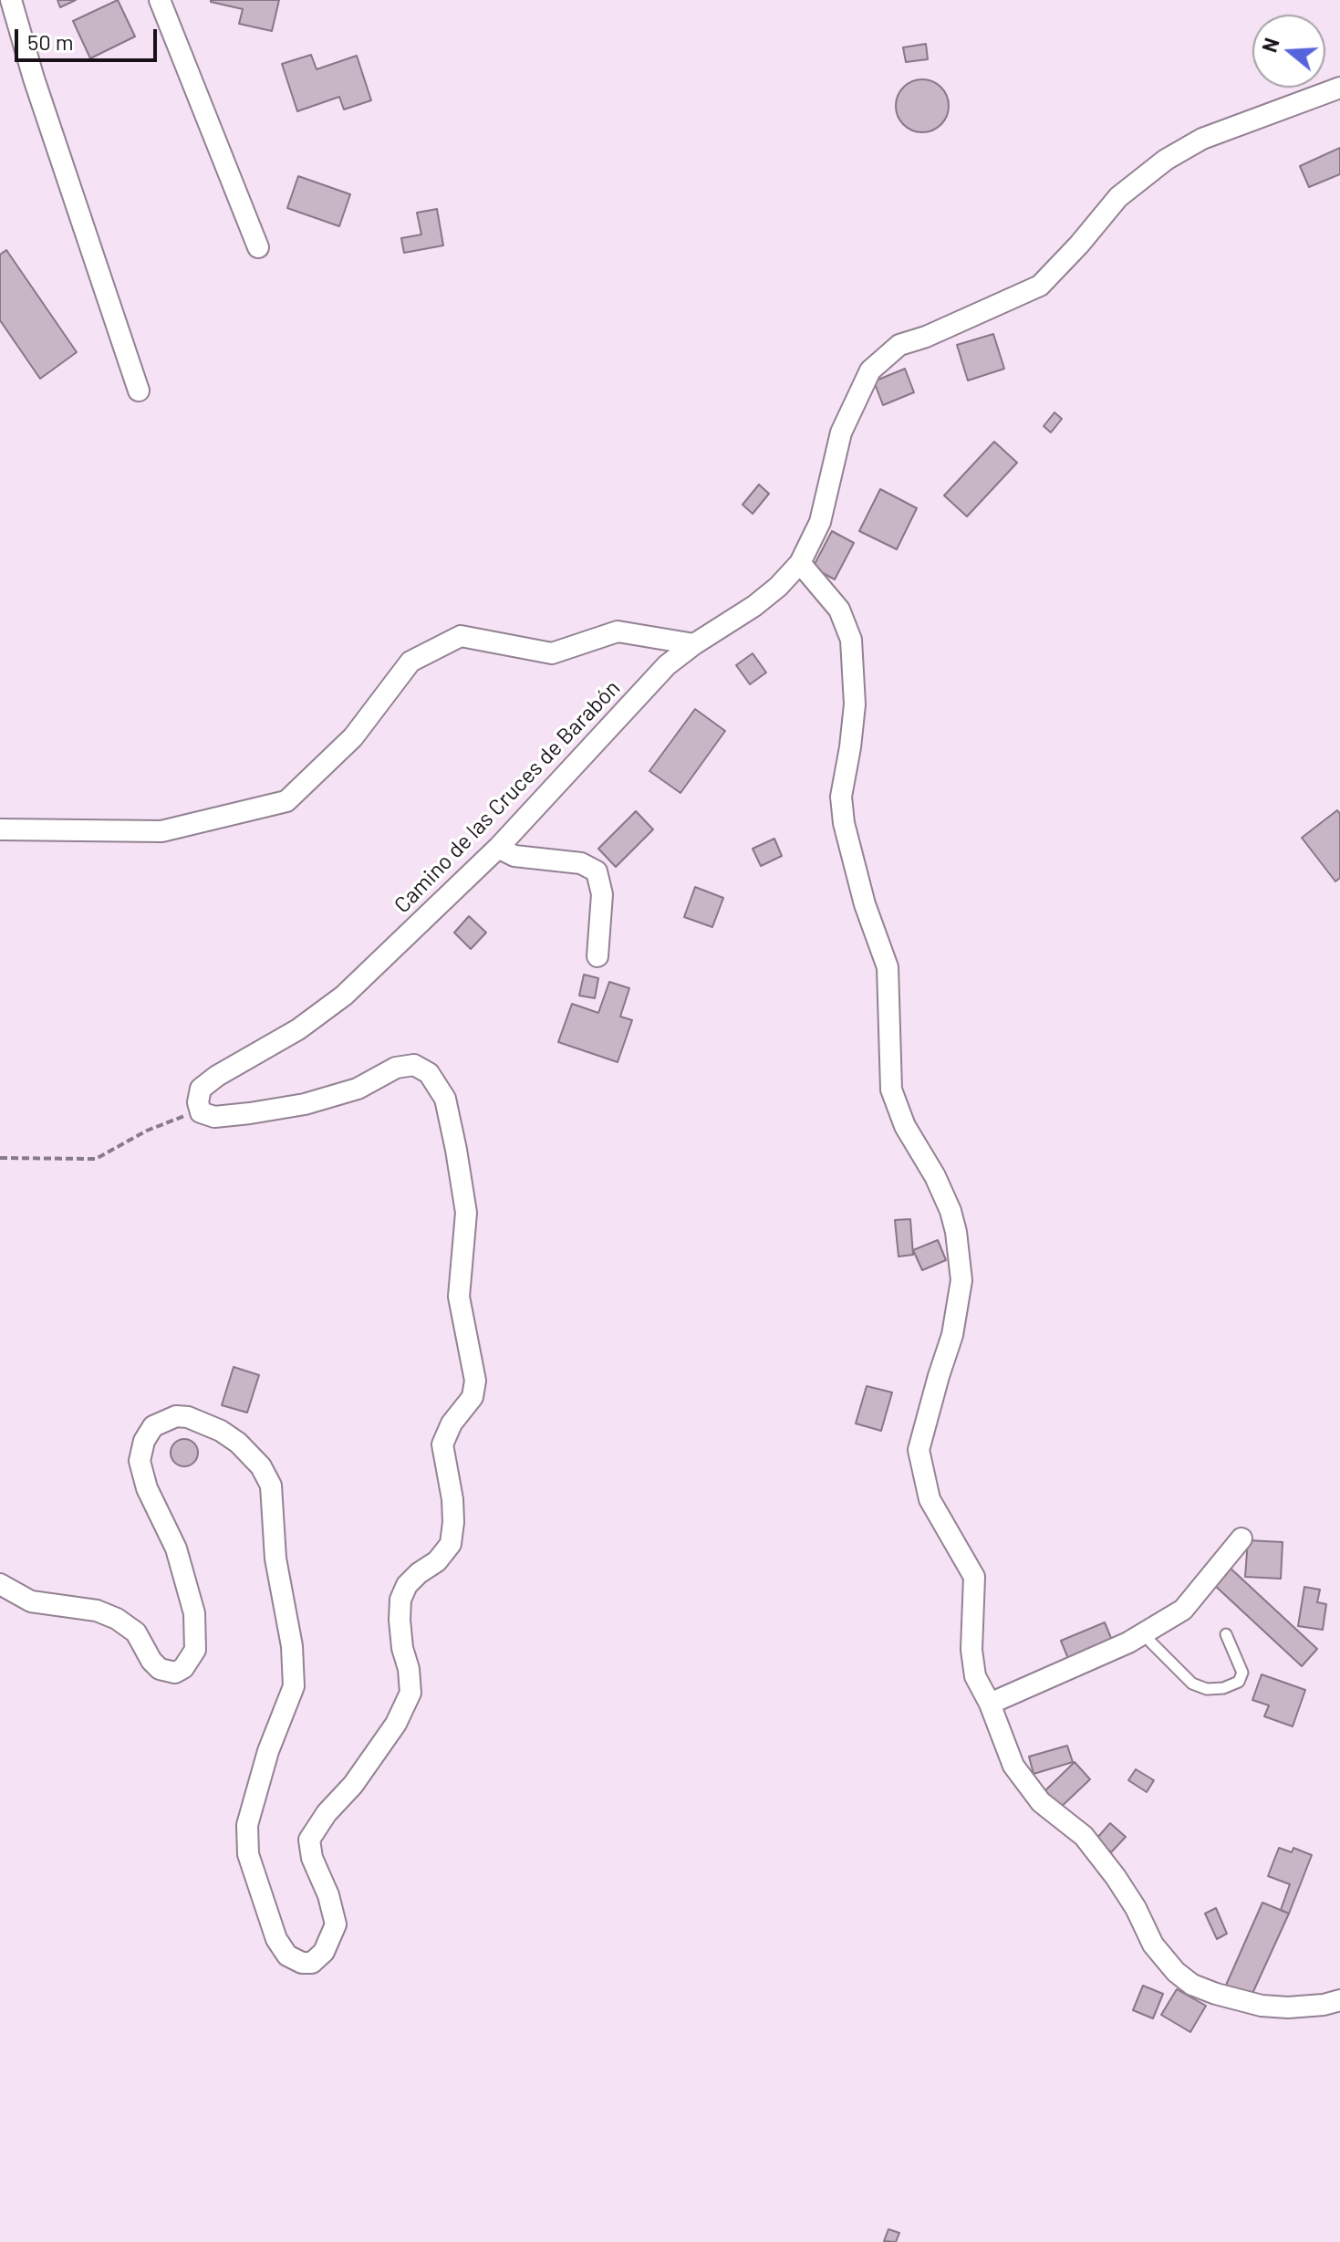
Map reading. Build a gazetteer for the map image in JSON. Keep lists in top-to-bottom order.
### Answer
{
  "streets": {
    "street": ["Camino de las Cruces de Barabón"]
  },
  "scale_bar": "50 m",
  "north": "left"
}
